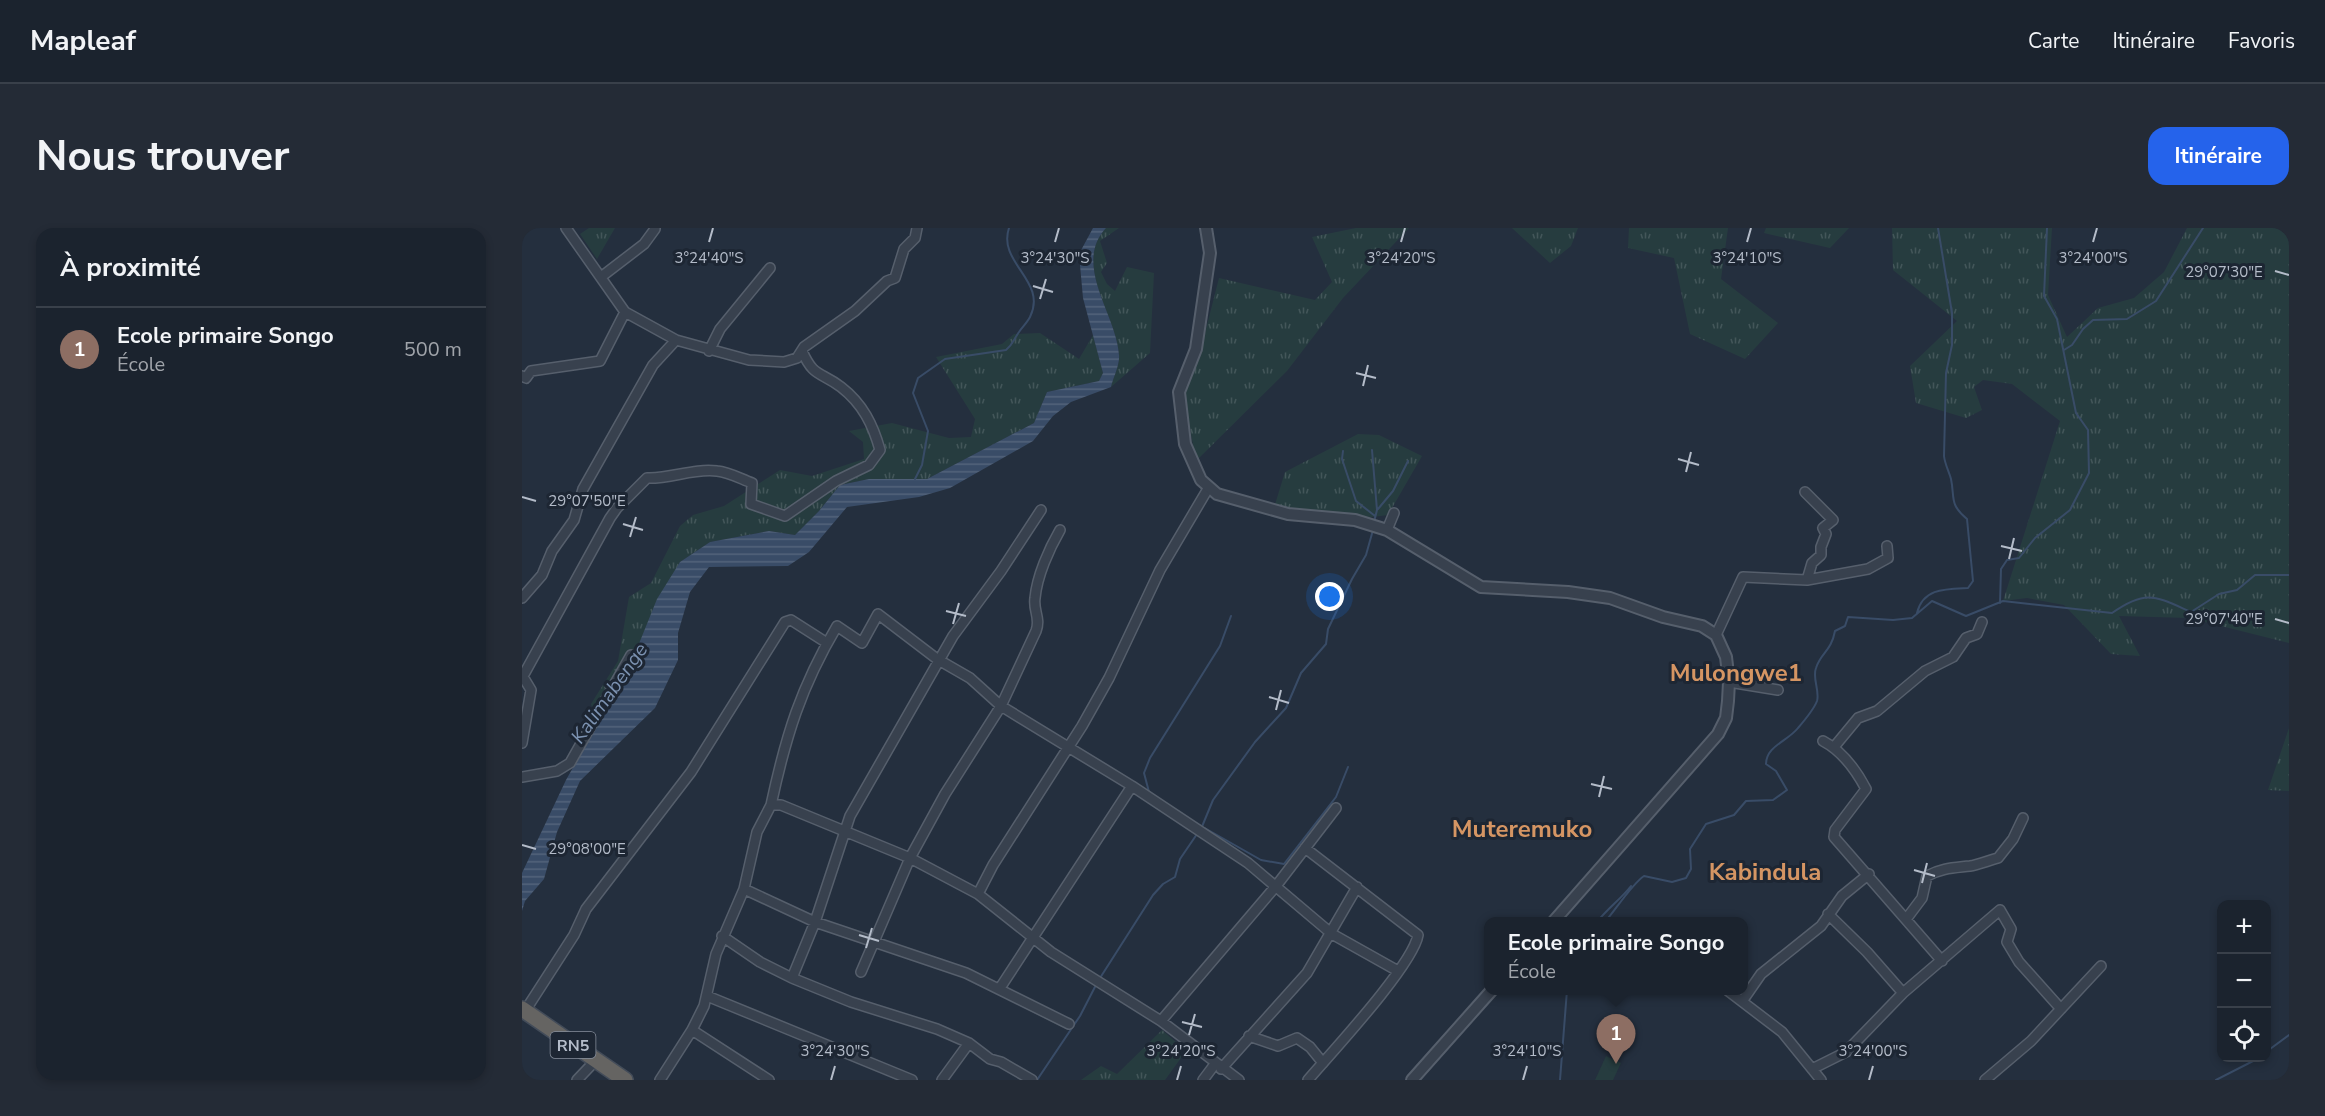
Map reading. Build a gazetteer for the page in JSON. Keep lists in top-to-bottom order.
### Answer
{
  "streets": {
    "highway": ["RN5"]
  },
  "districts": ["Mulongwe1", "Muteremuko", "Kabindula"],
  "water": ["Kalimabenge"],
  "page": {
    "header": "Mapleaf",
    "nav": ["Carte", "Itinéraire", "Favoris"],
    "buttons": "Itinéraire",
    "title": "Nous trouver",
    "heading": "À proximité",
    "list": [
      {
        "mark": "1",
        "name": "Ecole primaire Songo",
        "note": "École",
        "value": "500 m"
      }
    ],
    "map_buttons": ["+", "−"],
    "popup": ["Ecole primaire Songo", "École"],
    "pins": "1"
  },
  "coordinates": [
    "3°24'40\"S",
    "3°24'30\"S",
    "3°24'20\"S",
    "3°24'10\"S",
    "3°24'00\"S",
    "29°07'30\"E",
    "29°07'50\"E",
    "29°07'40\"E",
    "29°08'00\"E"
  ]
}
